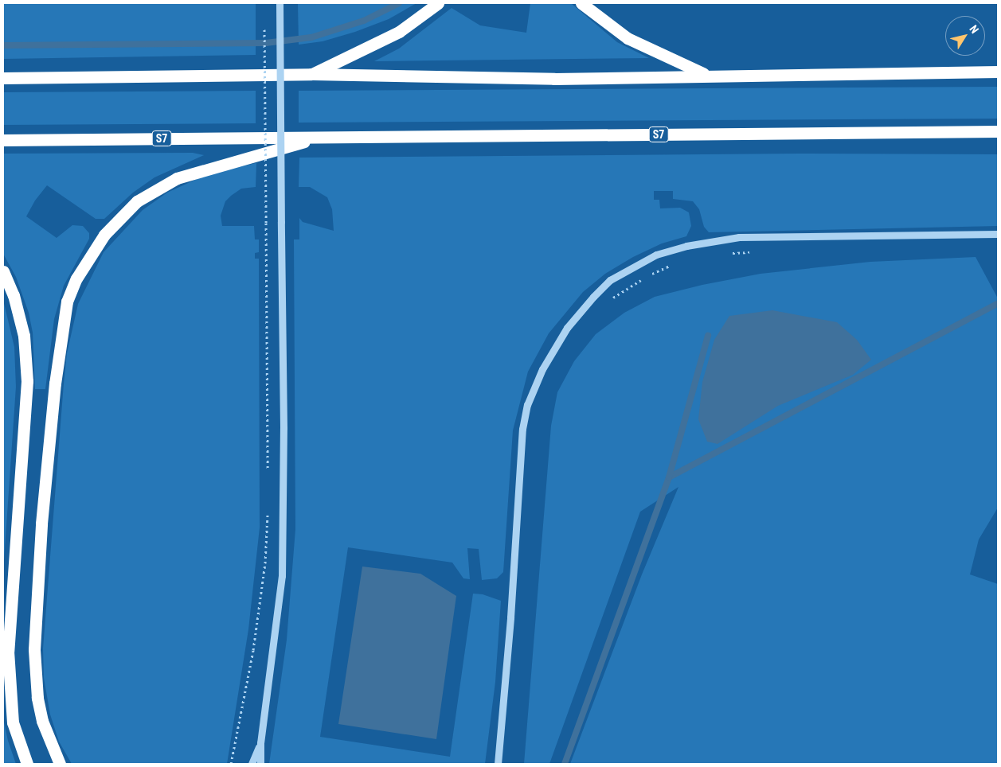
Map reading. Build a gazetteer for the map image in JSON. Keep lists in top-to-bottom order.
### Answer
{
  "streets": {
    "highway": ["S7"]
  },
  "north": "top right"
}
